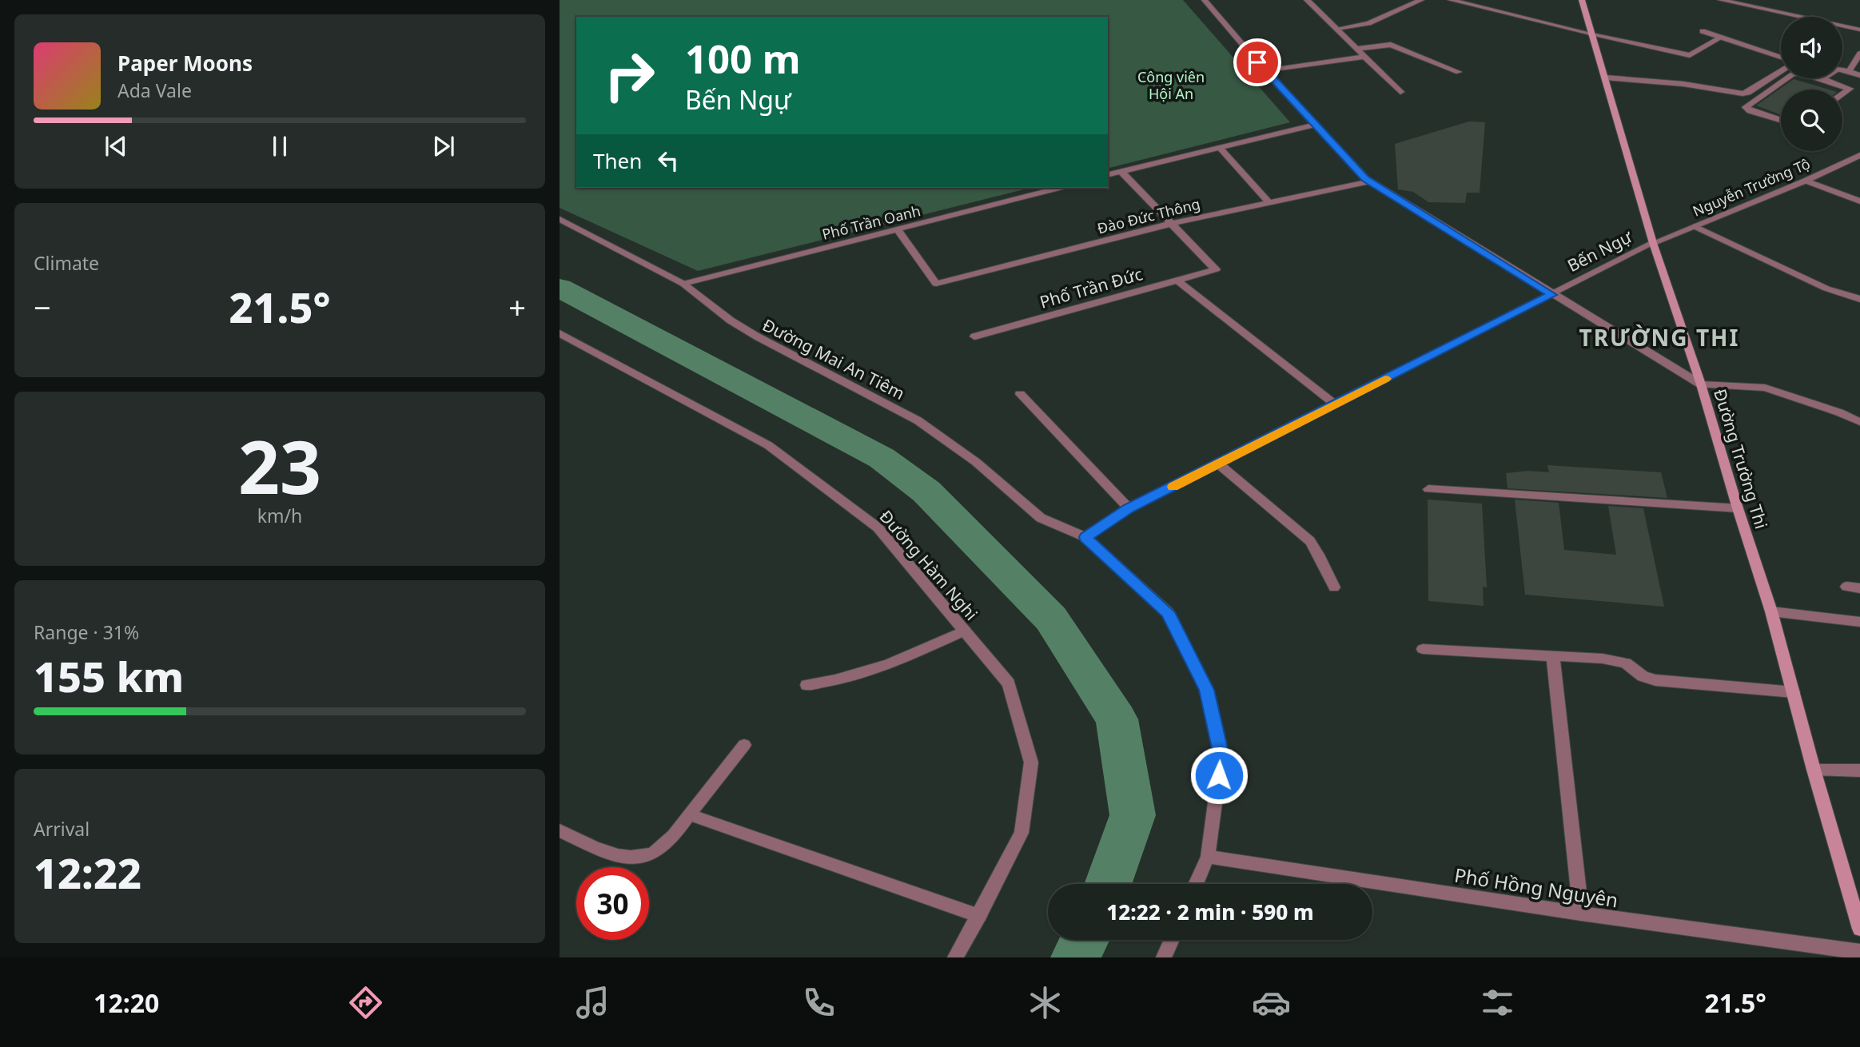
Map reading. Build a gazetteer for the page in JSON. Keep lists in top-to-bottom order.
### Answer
{
  "streets": {
    "main road": ["Đường Trường Thi"],
    "street": [
      "Nguyễn Trường Tộ",
      "Đào Đức Thông",
      "Phố Trần Oanh",
      "Bến Ngự",
      "Phố Trần Đức",
      "Đường Mai An Tiêm",
      "Đường Hàm Nghi",
      "Phố Hồng Nguyên"
    ]
  },
  "crossings": [
    ["Nguyễn Trường Tộ", "Bến Ngự"],
    ["Nguyễn Trường Tộ", "Đường Trường Thi"],
    ["Đào Đức Thông", "Phố Trần Oanh"],
    ["Đào Đức Thông", "Phố Trần Đức"],
    ["Phố Trần Oanh", "Đường Mai An Tiêm"],
    ["Bến Ngự", "Đường Mai An Tiêm"],
    ["Bến Ngự", "Đường Trường Thi"],
    ["Đường Mai An Tiêm", "Phố Hồng Nguyên"]
  ],
  "districts": ["TRƯỜNG THI"],
  "parks": ["Công viên Hội An"],
  "page": {
    "turn": ["100 m", "Bến Ngự"],
    "song": ["Paper Moons", "Ada Vale"],
    "then": "Then",
    "tile": [
      "Climate",
      ["23", "km/h"],
      ["Range · 31%", "155 km"],
      ["Arrival", "12:22"]
    ],
    "heat": ["−", "21.5°", "+"],
    "limit": "30",
    "trip": "12:22 · 2 min · 590 m",
    "tabs": ["12:20", "21.5°"]
  }
}
